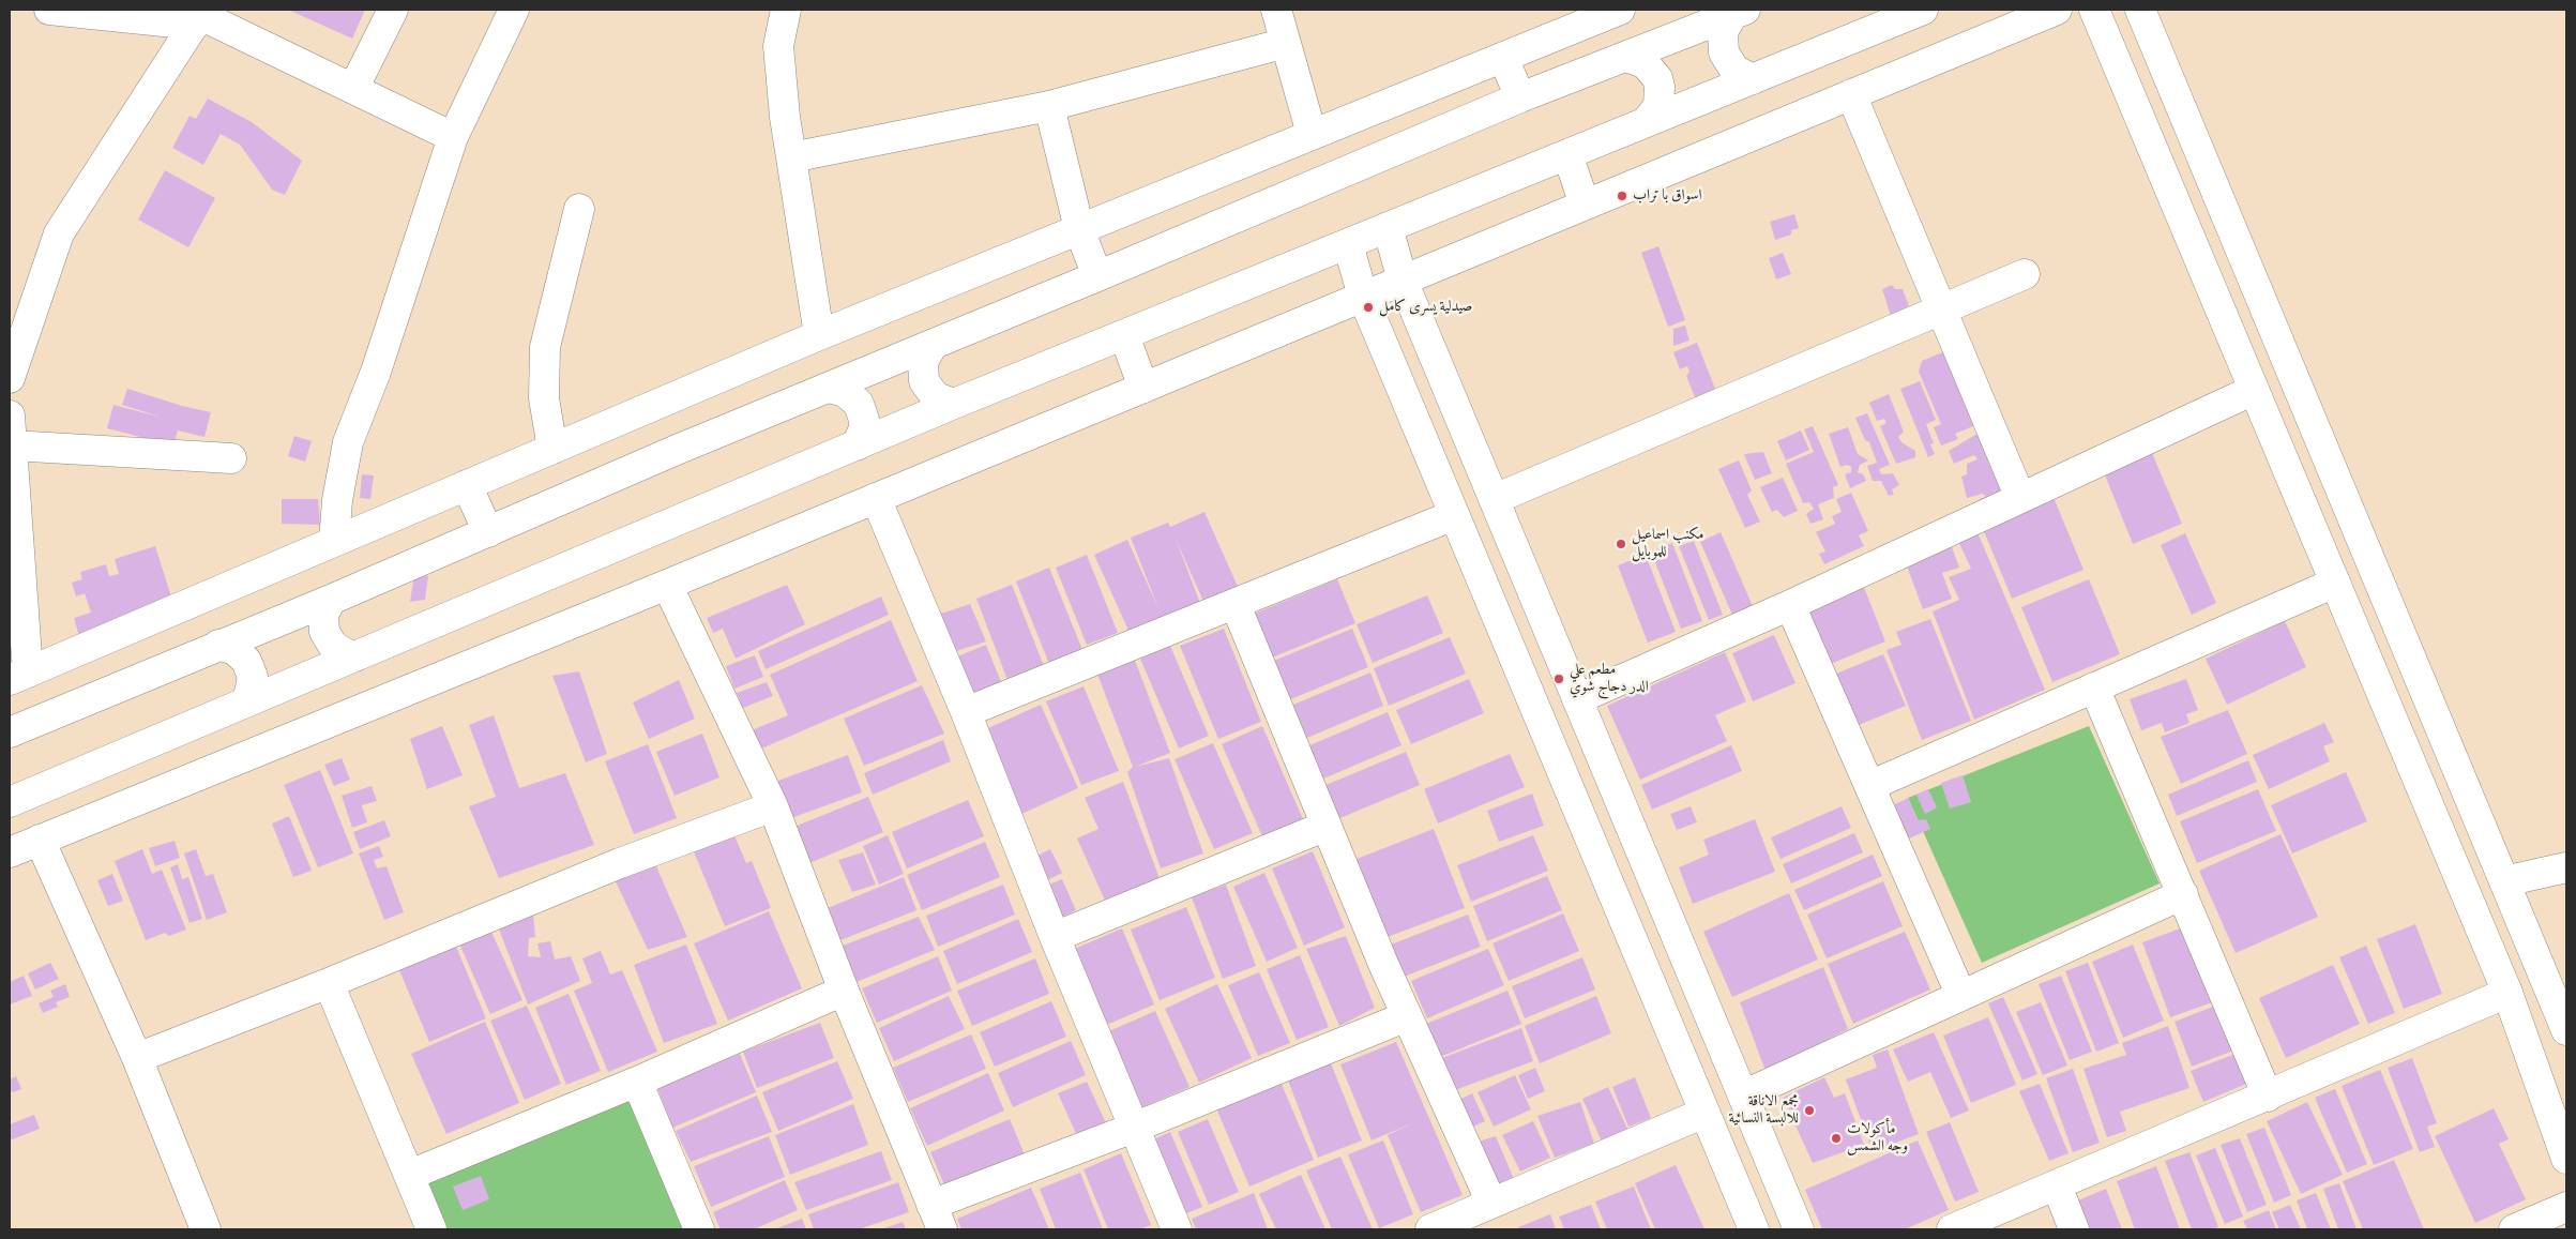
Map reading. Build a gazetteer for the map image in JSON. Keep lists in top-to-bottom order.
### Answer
{
  "places": [
    "اسواق با تراب",
    "صيدلية يسرى كامل",
    "مكنب اسماعيل للموبايل",
    "مطعم علي الدر دجاج شوي",
    "مجمع الاناقة للالبسة النسائية",
    "مأكولات وجه الشمس"
  ]
}
